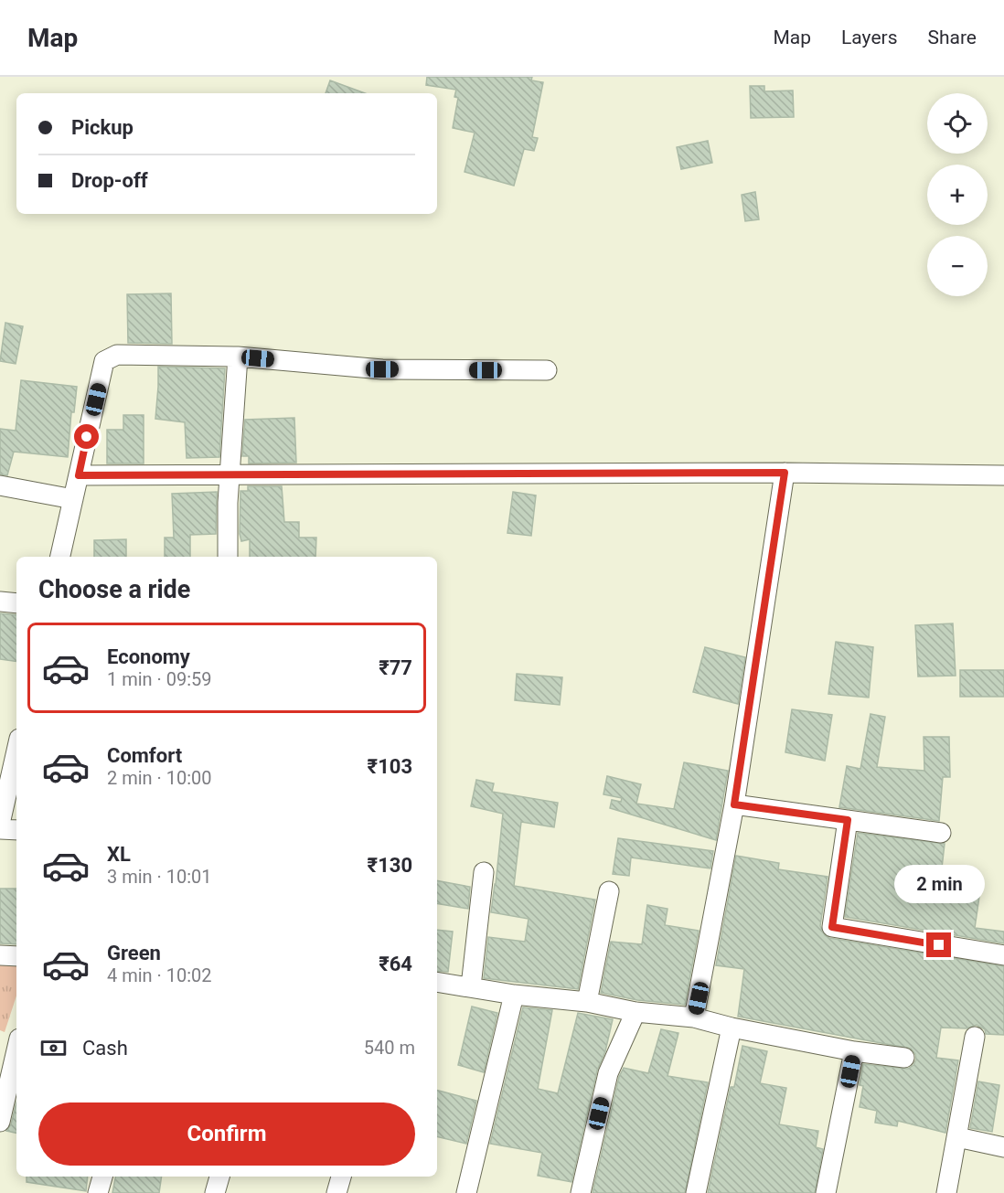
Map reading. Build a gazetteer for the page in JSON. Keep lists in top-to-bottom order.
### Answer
{
  "page": {
    "header": "Map",
    "nav": ["Map", "Layers", "Share"],
    "map_buttons": ["+", "−"],
    "banner": ["Pickup", "Drop-off"],
    "heading": "Choose a ride",
    "list": [
      {
        "name": "Economy",
        "note": "1 min · 09:59",
        "value": "₹77"
      },
      {
        "name": "Comfort",
        "note": "2 min · 10:00",
        "value": "₹103"
      },
      {
        "name": "XL",
        "note": "3 min · 10:01",
        "value": "₹130"
      },
      {
        "name": "Green",
        "note": "4 min · 10:02",
        "value": "₹64"
      }
    ],
    "bubble": "2 min",
    "pay": ["Cash", "540 m"],
    "buttons": "Confirm"
  }
}
